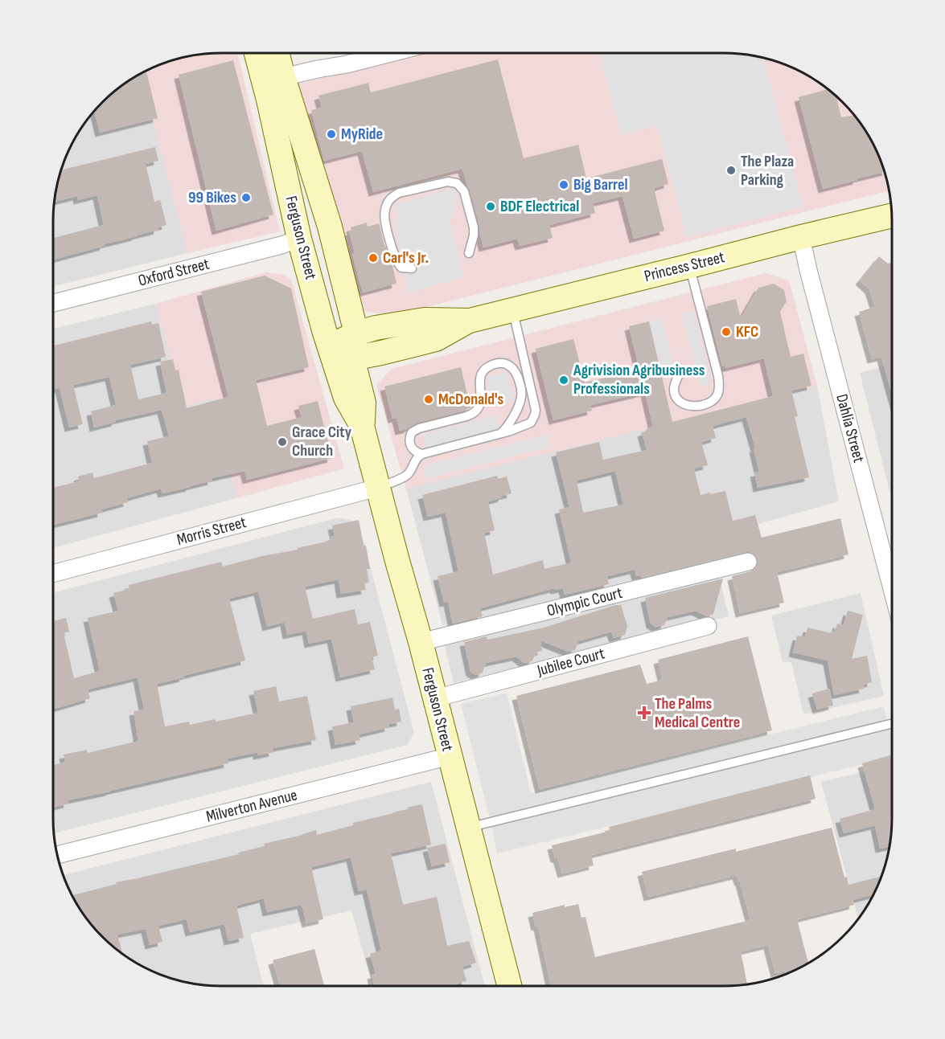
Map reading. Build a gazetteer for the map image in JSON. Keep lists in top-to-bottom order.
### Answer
{
  "streets": {
    "main road": ["Ferguson Street", "Princess Street"],
    "street": [
      "Oxford Street",
      "Dahlia Street",
      "Morris Street",
      "Olympic Court",
      "Jubilee Court",
      "Milverton Avenue"
    ]
  },
  "crossings": [
    ["Ferguson Street", "Princess Street"],
    ["Ferguson Street", "Oxford Street"],
    ["Ferguson Street", "Morris Street"],
    ["Ferguson Street", "Olympic Court"],
    ["Ferguson Street", "Jubilee Court"],
    ["Ferguson Street", "Milverton Avenue"],
    ["Princess Street", "Dahlia Street"]
  ],
  "places": {
    "other": [
      "MyRide",
      "The Plaza Parking",
      "Big Barrel",
      "99 Bikes",
      "BDF Electrical",
      "Carl's Jr.",
      "KFC",
      "Agrivision Agribusiness Professionals",
      "McDonald's",
      "Grace City Church"
    ],
    "health": ["The Palms Medical Centre"]
  }
}
